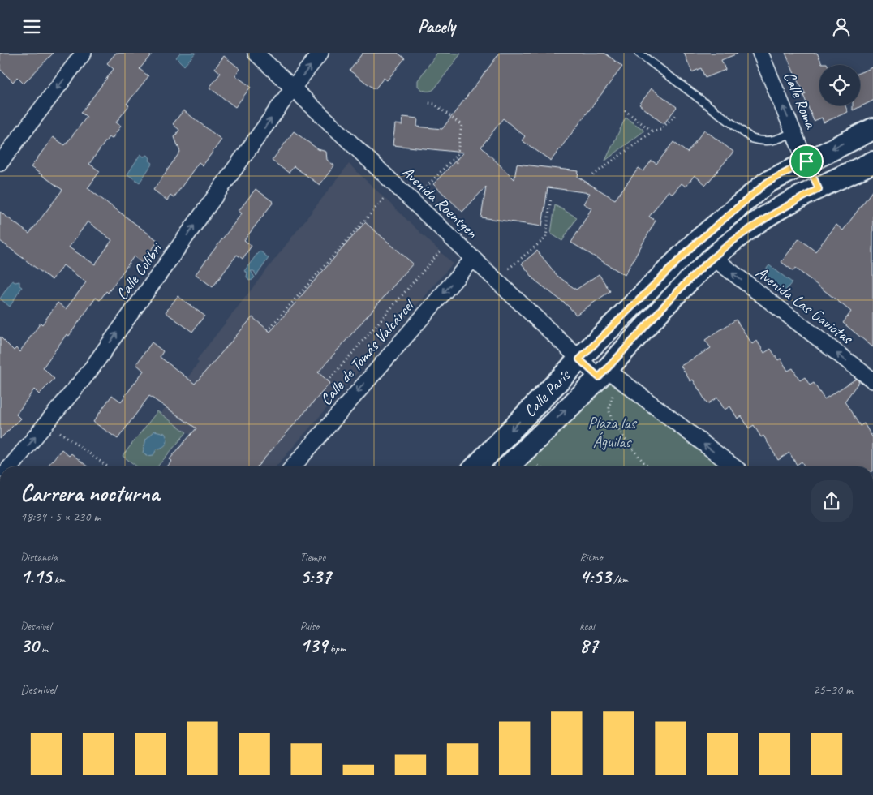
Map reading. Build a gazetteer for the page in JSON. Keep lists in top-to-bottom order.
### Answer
{
  "streets": {
    "main road": ["Calle París"],
    "street": [
      "Calle Roma",
      "Avenida Roentgen",
      "Calle Colibri",
      "Avenida Las Gaviotas",
      "Calle de Tomás Valcárcel"
    ]
  },
  "crossings": [
    ["Calle Roma", "Calle París"],
    ["Avenida Roentgen", "Calle Colibri"],
    ["Avenida Roentgen", "Calle de Tomás Valcárcel"],
    ["Avenida Roentgen", "Calle París"],
    ["Avenida Las Gaviotas", "Calle París"]
  ],
  "one_way": [
    "Calle Roma",
    "Calle Colibri",
    "Avenida Las Gaviotas",
    "Calle de Tomás Valcárcel"
  ],
  "parks": ["Plaza las Águilas"],
  "page": {
    "header": "Pacely",
    "heading": ["Carrera nocturna", "18:39 · 5 × 230 m"],
    "stats": [
      ["Distancia", "1.15 km"],
      ["Tiempo", "5:37"],
      ["Ritmo", "4:53 /km"],
      ["Desnivel", "30 m"],
      ["Pulso", "139 bpm"],
      ["kcal", "87"]
    ],
    "chart": ["Desnivel", "25–30 m"]
  }
}
